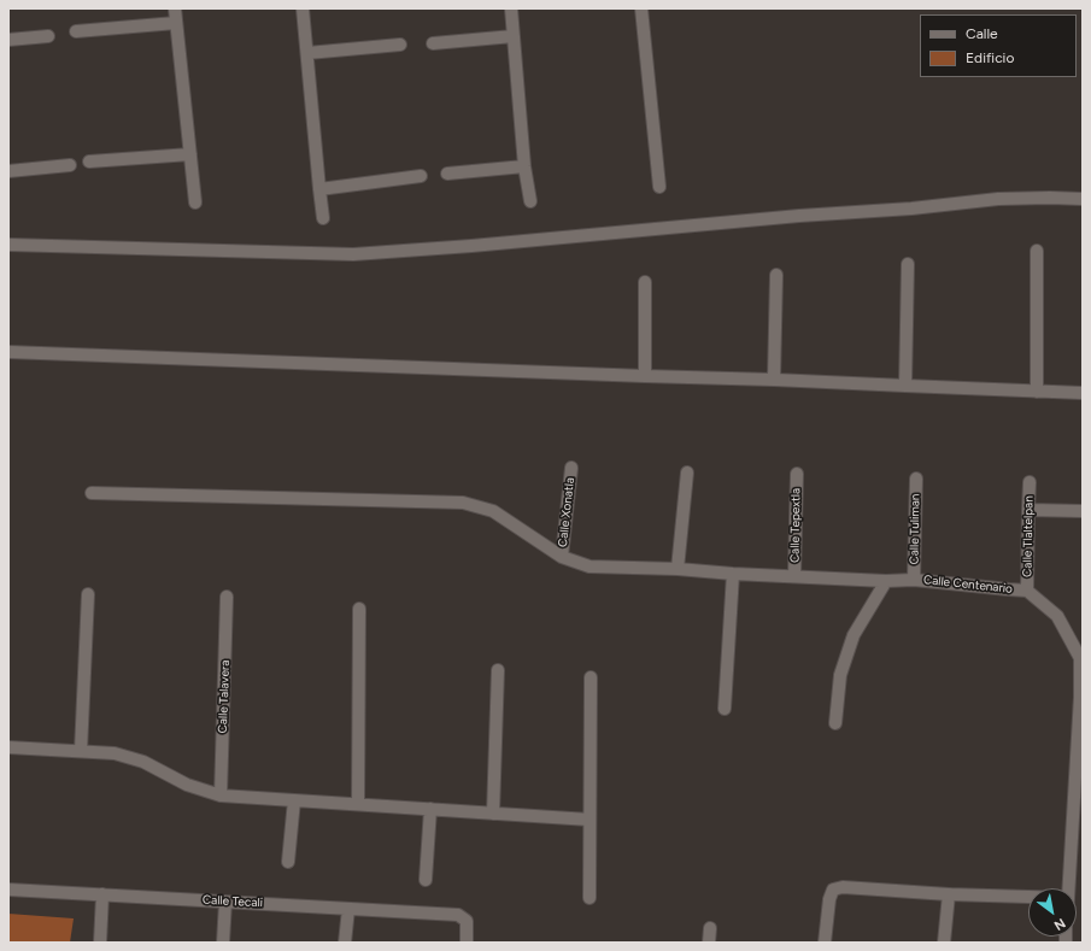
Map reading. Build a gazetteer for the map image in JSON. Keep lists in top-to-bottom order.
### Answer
{
  "streets": {
    "street": [
      "Calle Xonatla",
      "Calle Tepextla",
      "Calle Tuliman",
      "Calle Tlaltelpan",
      "Calle Centenario",
      "Calle Talavera",
      "Calle Tecali"
    ]
  },
  "crossings": [
    ["Calle Xonatla", "Calle Centenario"],
    ["Calle Tepextla", "Calle Centenario"],
    ["Calle Tuliman", "Calle Centenario"],
    ["Calle Tlaltelpan", "Calle Centenario"]
  ],
  "legend": ["Calle", "Edificio"],
  "north": "bottom right"
}
